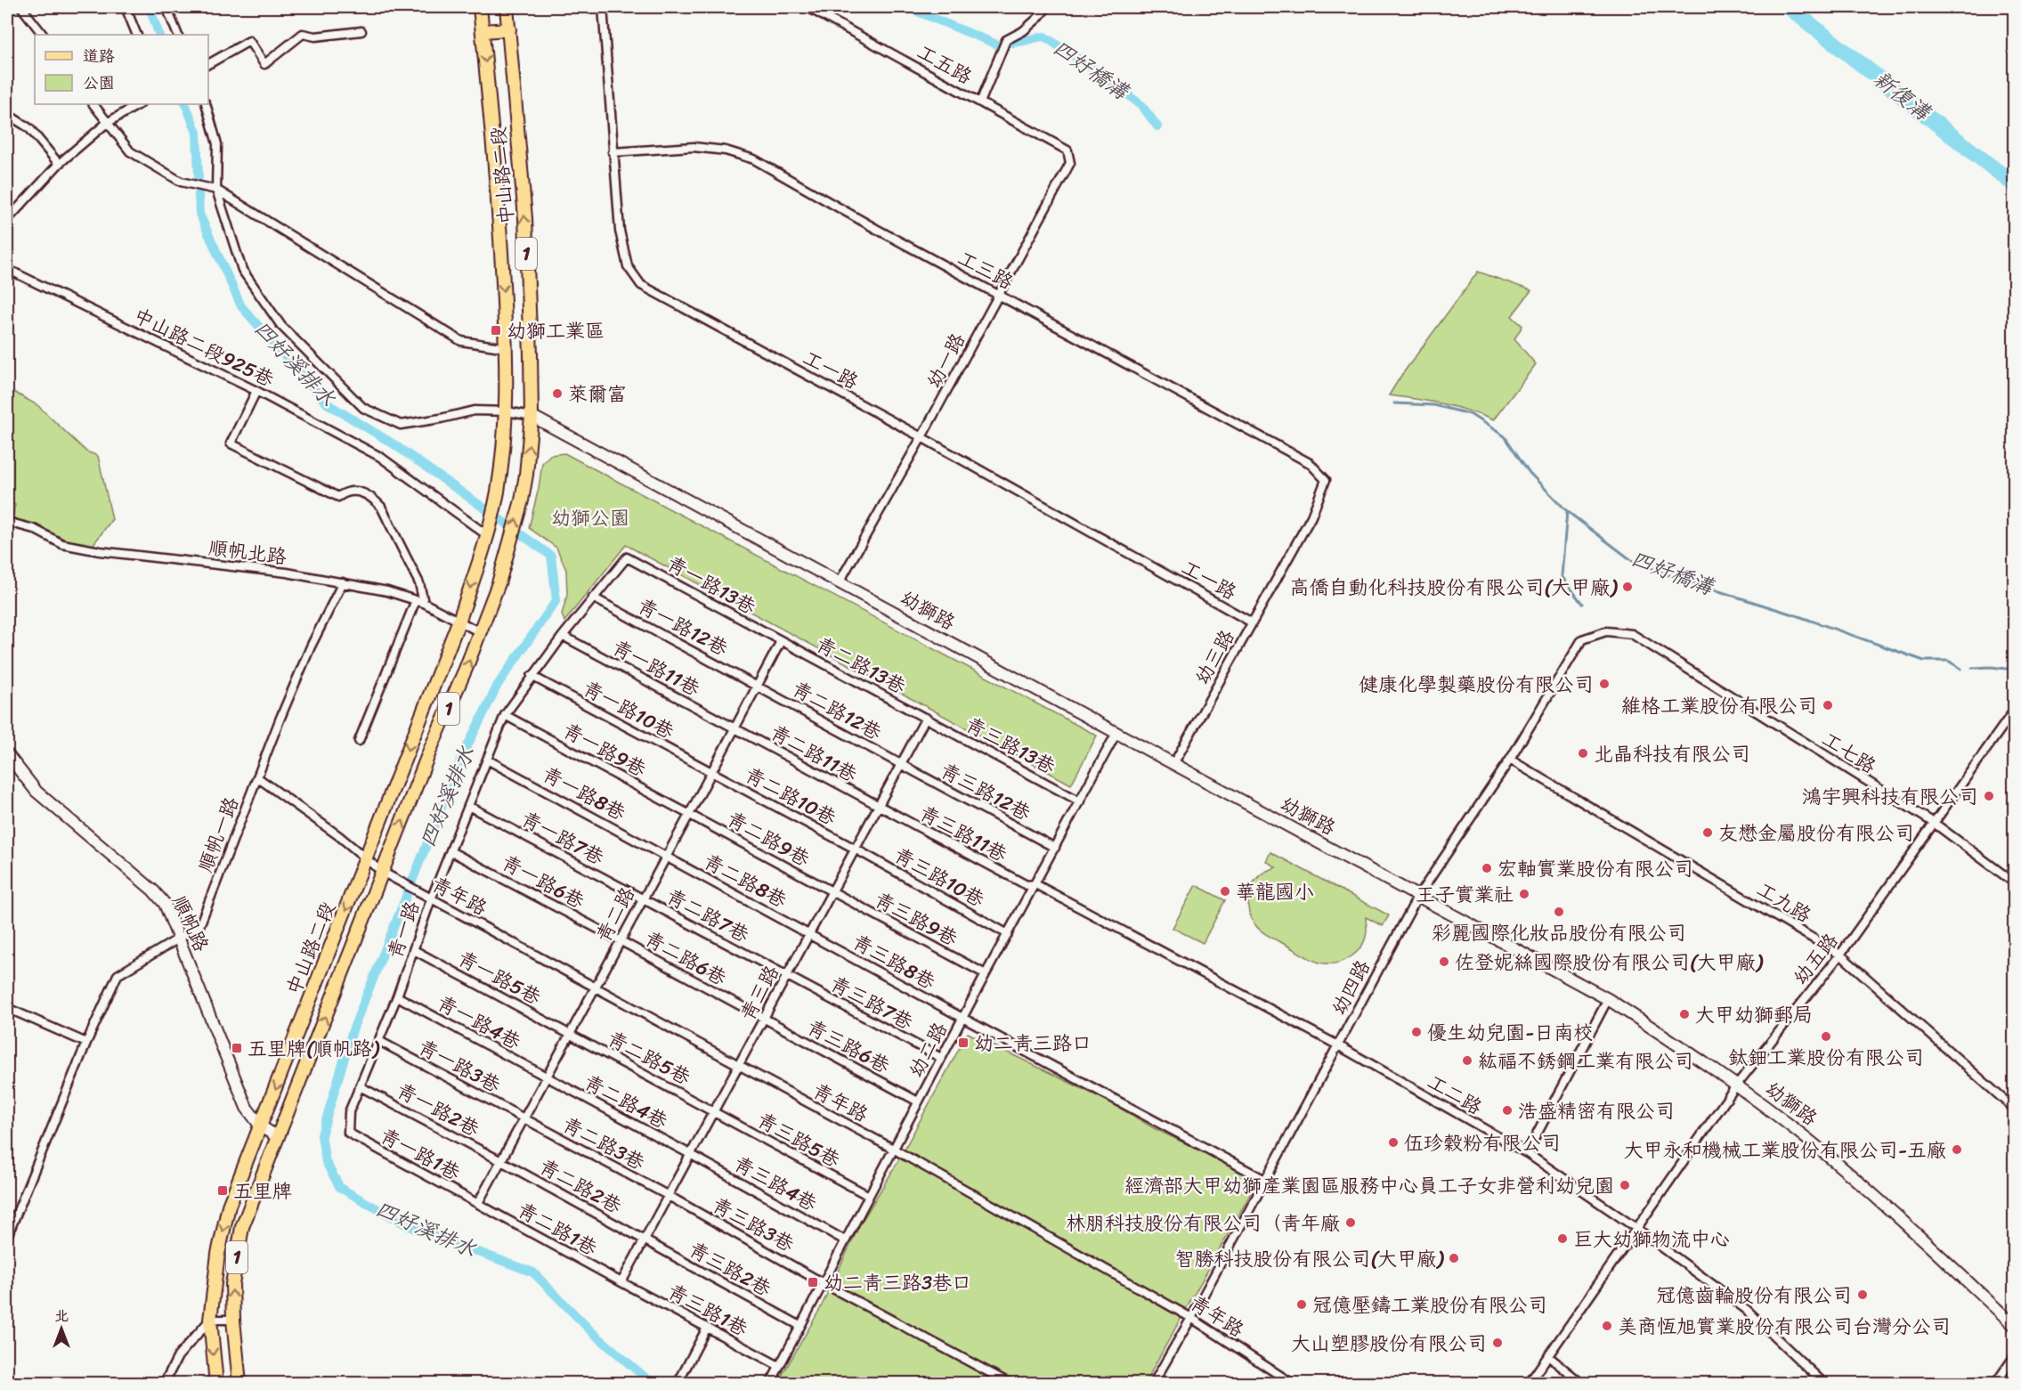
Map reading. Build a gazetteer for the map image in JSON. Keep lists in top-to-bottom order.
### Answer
{
  "streets": {
    "main road": ["中山路二段", "1"],
    "street": [
      "工五路",
      "工三路",
      "中山路二段925巷",
      "幼一路",
      "工一路",
      "順帆北路",
      "青一路13巷",
      "幼獅路",
      "青一路12巷",
      "幼三路",
      "青二路13巷",
      "青一路11巷",
      "青一路10巷",
      "青二路12巷",
      "青三路13巷",
      "青一路9巷",
      "工七路",
      "青二路11巷",
      "青三路12巷",
      "青一路8巷",
      "青二路10巷",
      "青三路11巷",
      "順帆一路",
      "青一路7巷",
      "青二路9巷",
      "青三路10巷",
      "青二路8巷",
      "青一路6巷",
      "青年路",
      "工九路",
      "青二路",
      "青二路7巷",
      "青三路9巷",
      "順帆路",
      "青一路",
      "青二路6巷",
      "幼五路",
      "青三路8巷",
      "青一路5巷",
      "幼四路",
      "青三路",
      "青三路7巷",
      "青一路4巷",
      "青三路6巷",
      "幼二路",
      "青二路5巷",
      "青一路3巷",
      "工二路",
      "青二路4巷",
      "青一路2巷",
      "青三路5巷",
      "青二路3巷",
      "青一路1巷",
      "青三路4巷",
      "青二路2巷",
      "青三路3巷",
      "青二路1巷",
      "青三路2巷",
      "青三路1巷"
    ]
  },
  "crossings": [
    ["工五路", "幼一路"],
    ["中山路二段", "中山路二段925巷"],
    ["中山路二段", "順帆北路"],
    ["中山路二段", "幼獅路"],
    ["中山路二段", "青年路"],
    ["中山路二段", "順帆路"],
    ["工三路", "幼一路"],
    ["工三路", "工一路"],
    ["工三路", "幼三路"],
    ["幼一路", "工一路"],
    ["幼一路", "幼獅路"],
    ["工一路", "幼三路"],
    ["順帆北路", "順帆一路"],
    ["青一路13巷", "青二路13巷"],
    ["青一路13巷", "青二路"],
    ["青一路13巷", "青一路"],
    ["幼獅路", "幼三路"],
    ["幼獅路", "幼五路"],
    ["幼獅路", "幼四路"],
    ["幼獅路", "幼二路"],
    ["青一路12巷", "青二路12巷"],
    ["青一路12巷", "青二路"],
    ["青一路12巷", "青一路"],
    ["青二路13巷", "青三路13巷"],
    ["青二路13巷", "青二路"],
    ["青二路13巷", "青三路"],
    ["青一路11巷", "青二路11巷"],
    ["青一路11巷", "青二路"],
    ["青一路11巷", "青一路"],
    ["青一路10巷", "青二路10巷"],
    ["青一路10巷", "青二路"],
    ["青一路10巷", "青一路"],
    ["青二路12巷", "青三路12巷"],
    ["青二路12巷", "青二路"],
    ["青二路12巷", "青三路"],
    ["青三路13巷", "青三路"],
    ["青三路13巷", "幼二路"],
    ["青一路9巷", "青二路9巷"],
    ["青一路9巷", "青二路"],
    ["青一路9巷", "青一路"],
    ["工七路", "幼五路"],
    ["工七路", "幼四路"],
    ["青二路11巷", "青三路11巷"],
    ["青二路11巷", "青二路"],
    ["青二路11巷", "青三路"],
    ["青三路12巷", "青三路"],
    ["青三路12巷", "幼二路"],
    ["青一路8巷", "青二路8巷"],
    ["青一路8巷", "青二路"],
    ["青一路8巷", "青一路"],
    ["青二路10巷", "青三路10巷"],
    ["青二路10巷", "青二路"],
    ["青二路10巷", "青三路"],
    ["青三路11巷", "青三路"],
    ["青三路11巷", "幼二路"],
    ["青三路11巷", "工二路"],
    ["順帆一路", "青年路"],
    ["順帆一路", "順帆路"],
    ["青一路7巷", "青二路"],
    ["青一路7巷", "青二路7巷"],
    ["青一路7巷", "青一路"],
    ["青二路9巷", "青二路"],
    ["青二路9巷", "青三路9巷"],
    ["青二路9巷", "青三路"],
    ["青三路10巷", "青三路"],
    ["青三路10巷", "幼二路"],
    ["青二路8巷", "青二路"],
    ["青二路8巷", "青三路8巷"],
    ["青二路8巷", "青三路"],
    ["青一路6巷", "青二路"],
    ["青一路6巷", "青一路"],
    ["青一路6巷", "青二路6巷"],
    ["青年路", "青二路"],
    ["青年路", "青一路"],
    ["青年路", "幼四路"],
    ["青年路", "青三路"],
    ["青年路", "幼二路"],
    ["工九路", "幼五路"],
    ["工九路", "幼四路"],
    ["青二路", "青二路7巷"],
    ["青二路", "青二路6巷"],
    ["青二路", "青一路5巷"],
    ["青二路", "青一路4巷"],
    ["青二路", "青二路5巷"],
    ["青二路", "青一路3巷"],
    ["青二路", "青二路4巷"],
    ["青二路", "青一路2巷"],
    ["青二路", "青二路3巷"],
    ["青二路", "青一路1巷"],
    ["青二路", "青二路2巷"],
    ["青二路", "青二路1巷"],
    ["青二路7巷", "青三路"],
    ["青二路7巷", "青三路7巷"],
    ["青三路9巷", "青三路"],
    ["青三路9巷", "幼二路"],
    ["青一路", "青一路5巷"],
    ["青一路", "青一路4巷"],
    ["青一路", "青一路3巷"],
    ["青一路", "青一路2巷"],
    ["青一路", "青一路1巷"],
    ["青二路6巷", "青三路"],
    ["青二路6巷", "青三路6巷"],
    ["幼五路", "工二路"],
    ["青三路8巷", "幼四路"],
    ["青三路8巷", "青三路"],
    ["青三路8巷", "幼二路"],
    ["青一路5巷", "青二路5巷"],
    ["幼四路", "工二路"],
    ["青三路", "青三路7巷"],
    ["青三路", "青三路6巷"],
    ["青三路", "青二路5巷"],
    ["青三路", "青二路4巷"],
    ["青三路", "青三路5巷"],
    ["青三路", "青二路3巷"],
    ["青三路", "青三路4巷"],
    ["青三路", "青二路2巷"],
    ["青三路", "青三路3巷"],
    ["青三路", "青二路1巷"],
    ["青三路", "青三路2巷"],
    ["青三路", "青三路1巷"],
    ["青三路7巷", "幼二路"],
    ["青一路4巷", "青二路4巷"],
    ["青三路6巷", "幼二路"],
    ["幼二路", "工二路"],
    ["幼二路", "青三路5巷"],
    ["幼二路", "青三路4巷"],
    ["幼二路", "青三路3巷"],
    ["幼二路", "青三路2巷"],
    ["幼二路", "青三路1巷"],
    ["青二路5巷", "青三路5巷"],
    ["青一路3巷", "青二路3巷"],
    ["青二路4巷", "青三路4巷"],
    ["青一路2巷", "青二路2巷"],
    ["青二路3巷", "青三路3巷"],
    ["青一路1巷", "青二路1巷"],
    ["青二路2巷", "青三路2巷"],
    ["青二路1巷", "青三路1巷"]
  ],
  "water": ["四好橋溝", "新復溝", "四好溪排水"],
  "parks": ["幼獅公園"],
  "places": {
    "transit": [
      "幼獅工業區",
      "幼二青三路口",
      "五里牌(順帆路)",
      "五里牌",
      "幼二青三路3巷口"
    ],
    "other": [
      "萊爾富",
      "高僑自動化科技股份有限公司(大甲廠)",
      "健康化學製藥股份有限公司",
      "維格工業股份有限公司",
      "北晶科技有限公司",
      "鴻宇興科技有限公司",
      "友懋金屬股份有限公司",
      "宏軸實業股份有限公司",
      "華龍國小",
      "王子實業社",
      "彩麗國際化妝品股份有限公司",
      "佐登妮絲國際股份有限公司(大甲廠)",
      "大甲幼獅郵局",
      "優生幼兒園-日南校",
      "鈦鈿工業股份有限公司",
      "紘福不銹鋼工業有限公司",
      "浩盛精密有限公司",
      "伍珍穀粉有限公司",
      "大甲永和機械工業股份有限公司-五廠",
      "經濟部大甲幼獅產業園區服務中心員工子女非營利幼兒園",
      "林朋科技股份有限公司（青年廠",
      "巨大幼獅物流中心",
      "智勝科技股份有限公司(大甲廠)",
      "冠億齒輪股份有限公司",
      "冠億壓鑄工業股份有限公司",
      "美商恆旭實業股份有限公司台灣分公司",
      "大山塑膠股份有限公司"
    ]
  },
  "legend": ["道路", "公園"],
  "north": "top"
}
